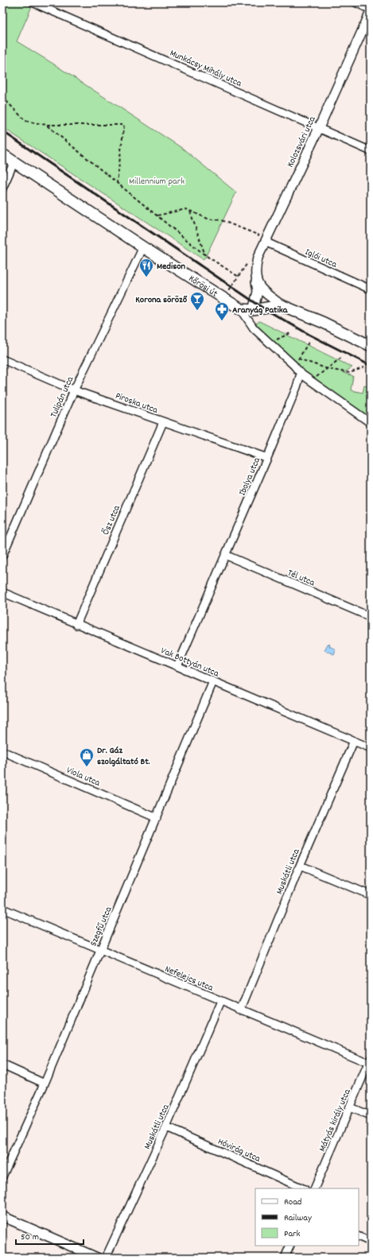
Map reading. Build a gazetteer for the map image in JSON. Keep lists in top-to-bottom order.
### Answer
{
  "streets": {
    "main road": ["Kőrösi út"],
    "street": [
      "Munkácsy Mihály utca",
      "Kolozsvári utca",
      "Iglói utca",
      "Tulipán utca",
      "Piroska utca",
      "Ibolya utca",
      "Ősz utca",
      "Tél utca",
      "Vak Bottyán utca",
      "Viola utca",
      "Muskátli utca",
      "Szegfű utca",
      "Nefelejcs utca",
      "Mátyás király utca",
      "Hóvirág utca"
    ]
  },
  "crossings": [
    ["Munkácsy Mihály utca", "Kolozsvári utca"],
    ["Kolozsvári utca", "Iglói utca"],
    ["Kolozsvári utca", "Kőrösi út"],
    ["Kőrösi út", "Tulipán utca"],
    ["Tulipán utca", "Piroska utca"],
    ["Piroska utca", "Ibolya utca"],
    ["Piroska utca", "Ősz utca"],
    ["Ibolya utca", "Tél utca"],
    ["Ibolya utca", "Vak Bottyán utca"],
    ["Ősz utca", "Vak Bottyán utca"],
    ["Vak Bottyán utca", "Muskátli utca"],
    ["Vak Bottyán utca", "Szegfű utca"],
    ["Viola utca", "Szegfű utca"],
    ["Muskátli utca", "Nefelejcs utca"],
    ["Muskátli utca", "Hóvirág utca"],
    ["Szegfű utca", "Nefelejcs utca"],
    ["Nefelejcs utca", "Mátyás király utca"]
  ],
  "parks": ["Millennium park"],
  "places": {
    "restaurant": ["Medison"],
    "bar": ["Korona söröző"],
    "pharmacy": ["Aranyág Patika"],
    "shop": ["Dr. Gáz szolgáltató Bt."]
  },
  "legend": ["Road", "Railway", "Park"],
  "scale_bar": "50 m"
}
